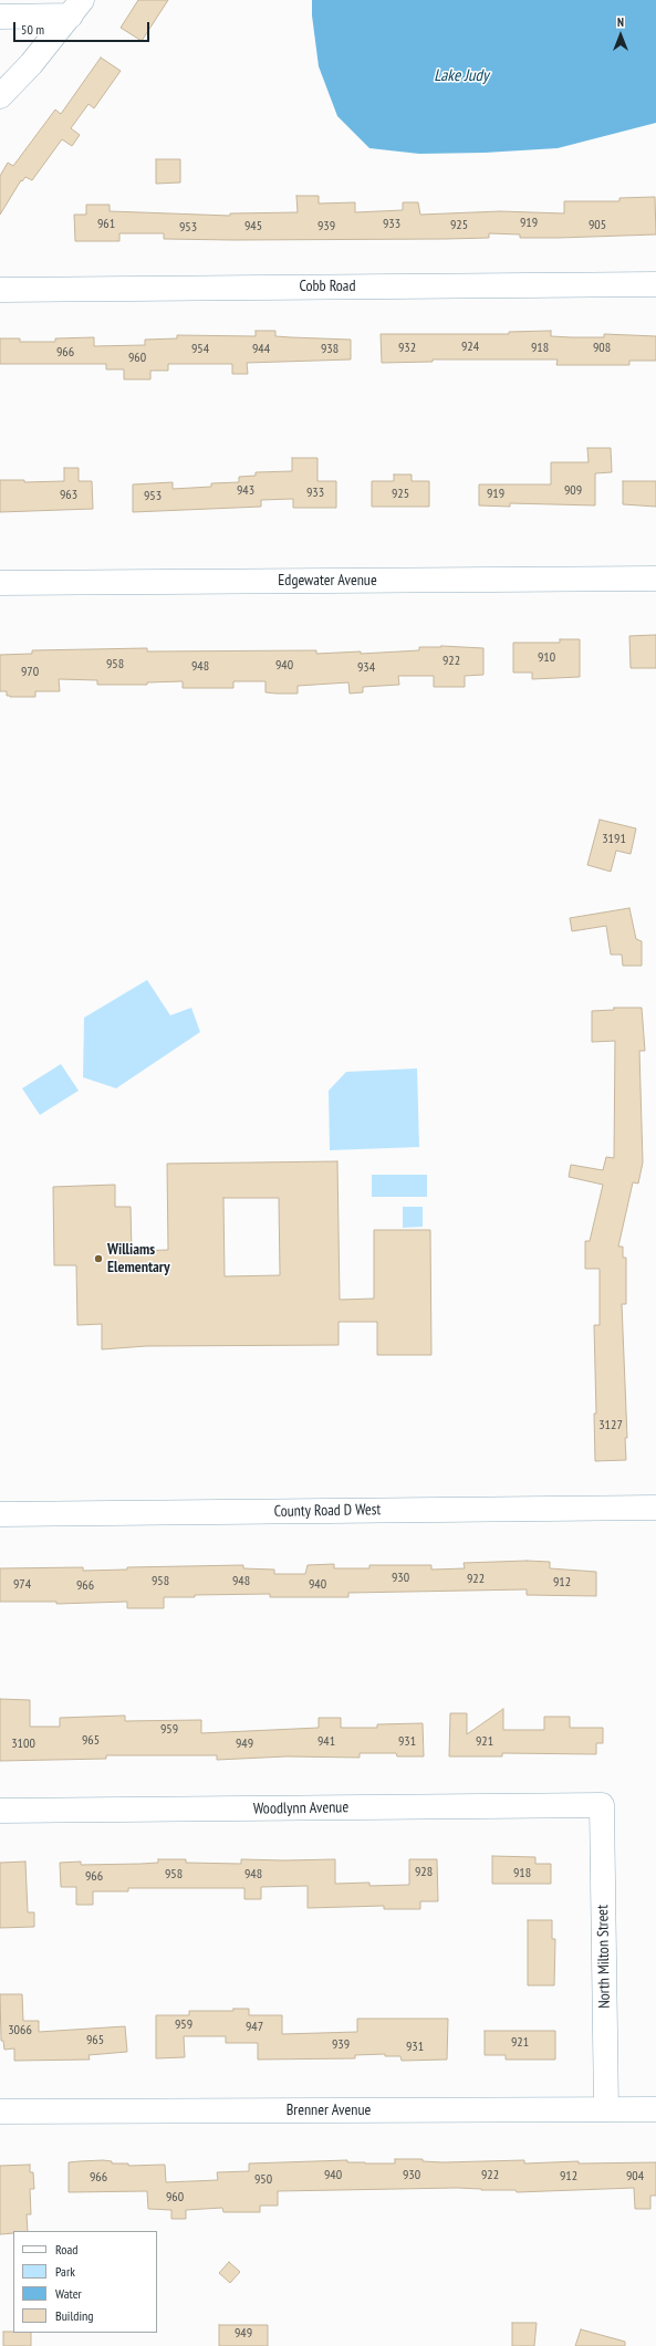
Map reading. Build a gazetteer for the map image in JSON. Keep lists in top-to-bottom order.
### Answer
{
  "streets": {
    "street": [
      "Cobb Road",
      "Edgewater Avenue",
      "County Road D West",
      "Woodlynn Avenue",
      "North Milton Street",
      "Brenner Avenue"
    ]
  },
  "crossings": [
    ["Woodlynn Avenue", "North Milton Street"],
    ["North Milton Street", "Brenner Avenue"]
  ],
  "water": ["Lake Judy"],
  "places": ["Williams Elementary"],
  "house_numbers": [
    "919",
    "961",
    "933",
    "925",
    "905",
    "945",
    "939",
    "953",
    "924",
    "932",
    "918",
    "908",
    "954",
    "944",
    "938",
    "966",
    "960",
    "943",
    "909",
    "933",
    "925",
    "919",
    "963",
    "953",
    "910",
    "922",
    "958",
    "940",
    "948",
    "934",
    "970",
    "3191",
    "3127",
    "930",
    "922",
    "958",
    "948",
    "912",
    "974",
    "940",
    "966",
    "959",
    "965",
    "941",
    "931",
    "921",
    "3100",
    "949",
    "928",
    "918",
    "958",
    "948",
    "966",
    "959",
    "947",
    "3066",
    "965",
    "921",
    "939",
    "931",
    "940",
    "930",
    "922",
    "912",
    "904",
    "966",
    "950",
    "960",
    "949"
  ],
  "legend": [
    "Road",
    "Park",
    "Water",
    "Building"
  ],
  "scale_bar": "50 m",
  "north": "top"
}
